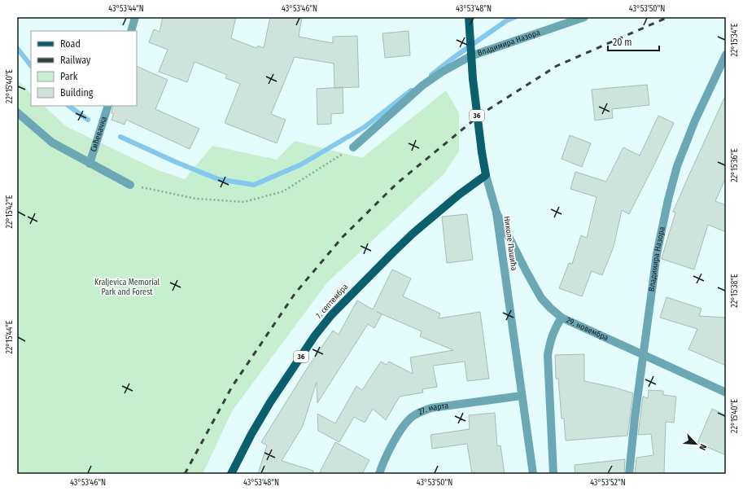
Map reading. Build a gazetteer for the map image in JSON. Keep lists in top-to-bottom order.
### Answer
{
  "streets": {
    "main road": ["36", "Николе Пашића", "7. септембра"],
    "street": [
      "Владимира Назора",
      "Сићевачка",
      "29. новембра",
      "27. марта"
    ]
  },
  "crossings": [
    ["Владимира Назора", "Николе Пашића"],
    ["Владимира Назора", "29. новембра"],
    ["Николе Пашића", "7. септембра"],
    ["Николе Пашића", "29. новембра"],
    ["Николе Пашића", "27. марта"]
  ],
  "parks": ["Kraljevica Memorial Park and Forest"],
  "legend": [
    "Road",
    "Railway",
    "Park",
    "Building"
  ],
  "scale_bar": "20 m",
  "north": "bottom right",
  "coordinates": [
    "43°53'44\"N",
    "43°53'46\"N",
    "43°53'48\"N",
    "43°53'50\"N",
    "22°15'34\"E",
    "22°15'40\"E",
    "22°15'36\"E",
    "22°15'42\"E",
    "22°15'38\"E",
    "22°15'44\"E",
    "43°53'52\"N"
  ]
}
